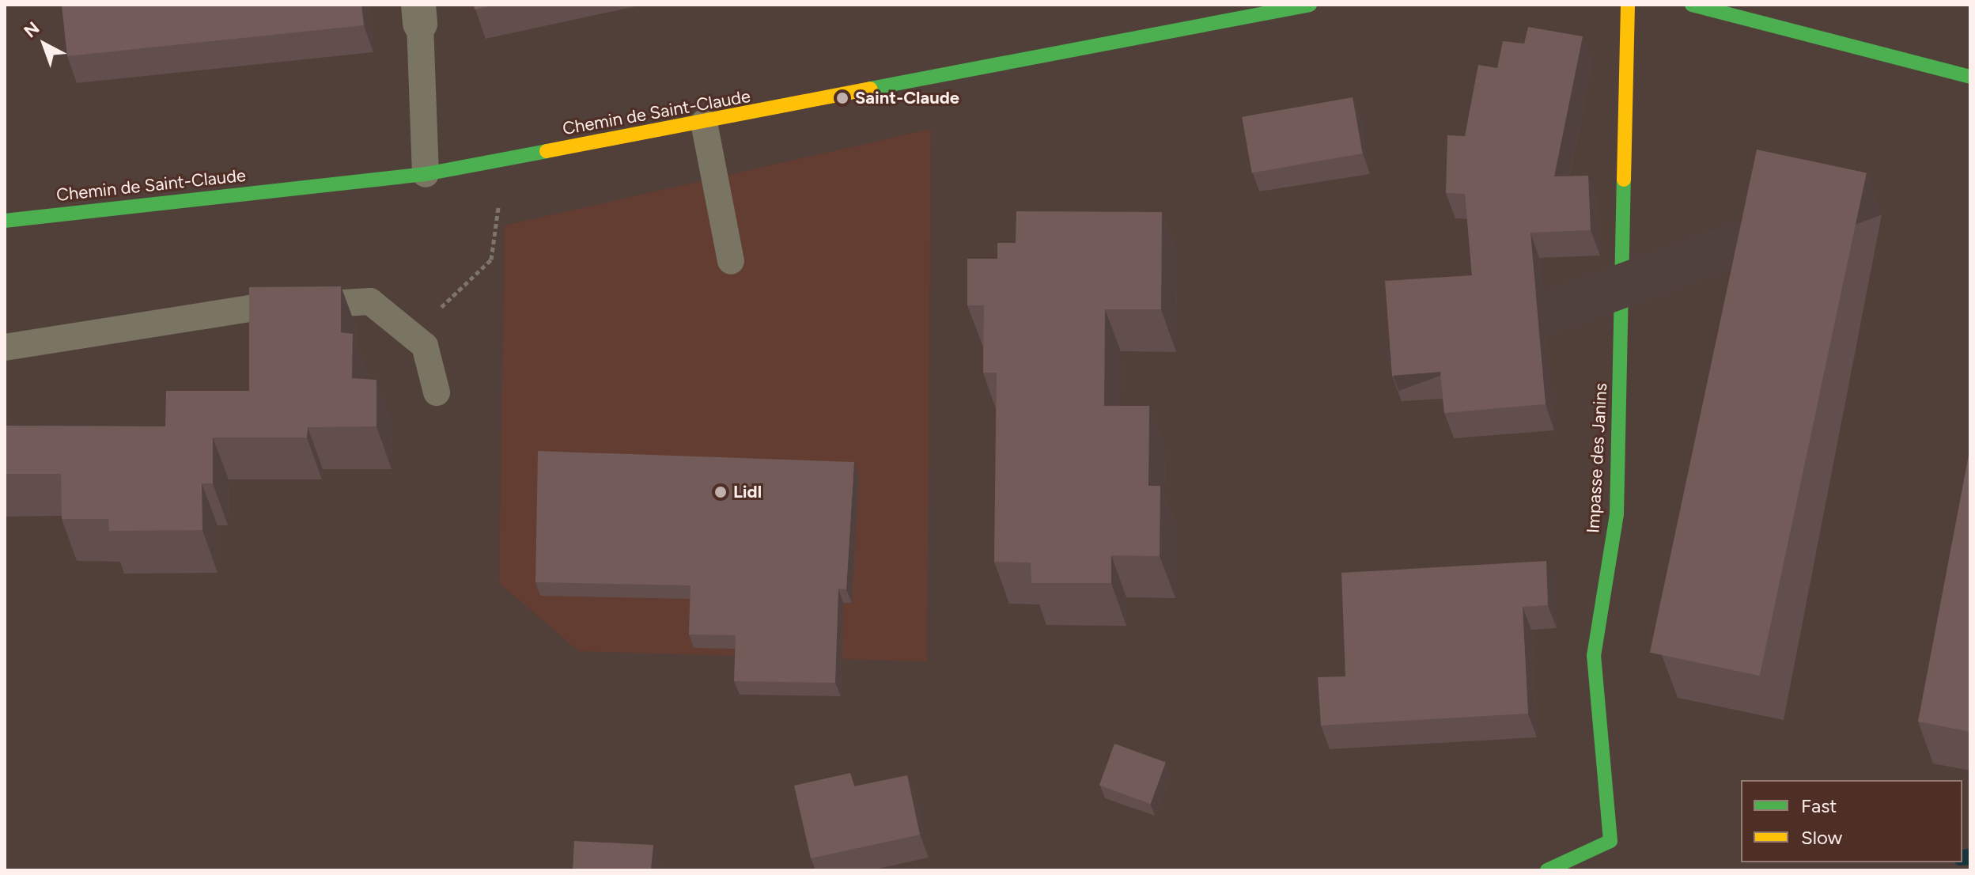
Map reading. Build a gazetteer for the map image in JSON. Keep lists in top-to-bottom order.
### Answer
{
  "streets": {
    "street": ["Chemin de Saint-Claude", "Impasse des Janins"]
  },
  "places": ["Saint-Claude", "Lidl"],
  "legend": ["Fast", "Slow"],
  "north": "top left"
}
